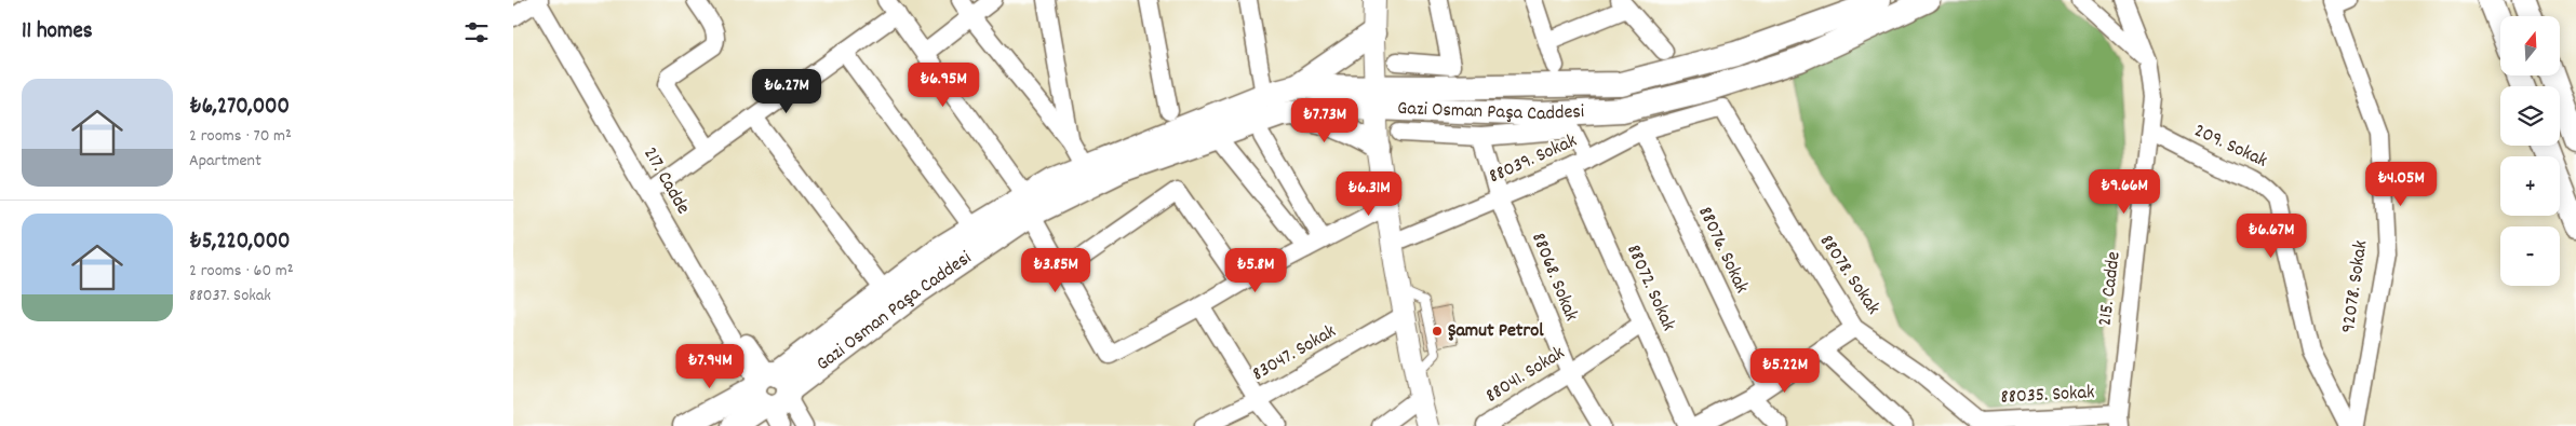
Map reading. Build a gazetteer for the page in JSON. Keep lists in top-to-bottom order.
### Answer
{
  "streets": {
    "main road": ["Gazi Osman Paşa Caddesi"],
    "street": [
      "209. Sokak",
      "88039. Sokak",
      "217. Cadde",
      "88076. Sokak",
      "88078. Sokak",
      "88068. Sokak",
      "92078. Sokak",
      "88072. Sokak",
      "215. Cadde",
      "83047. Sokak",
      "88041. Sokak",
      "88035. Sokak"
    ]
  },
  "crossings": [
    ["Gazi Osman Paşa Caddesi", "217. Cadde"],
    ["209. Sokak", "215. Cadde"],
    ["88039. Sokak", "88076. Sokak"],
    ["88039. Sokak", "88078. Sokak"],
    ["88039. Sokak", "88068. Sokak"],
    ["88039. Sokak", "88072. Sokak"],
    ["88078. Sokak", "88035. Sokak"],
    ["88068. Sokak", "88072. Sokak"],
    ["88068. Sokak", "88041. Sokak"],
    ["88072. Sokak", "88041. Sokak"],
    ["215. Cadde", "88035. Sokak"]
  ],
  "places": ["Şamut Petrol"],
  "north": "top",
  "page": {
    "heading": "11 homes",
    "map_buttons": ["+", "−"],
    "price": [
      "₺6.95M",
      "₺6.27M",
      "₺7.73M",
      "₺4.05M",
      "₺9.66M",
      "₺6.31M",
      "₺6.67M",
      "₺3.85M",
      "₺5.8M",
      "₺7.94M",
      "₺5.22M"
    ],
    "list": [
      {
        "name": "₺6,270,000",
        "note": "2 rooms · 70 m² · Apartment"
      },
      {
        "name": "₺5,220,000",
        "note": "2 rooms · 60 m² · 88037. Sokak"
      }
    ]
  }
}
